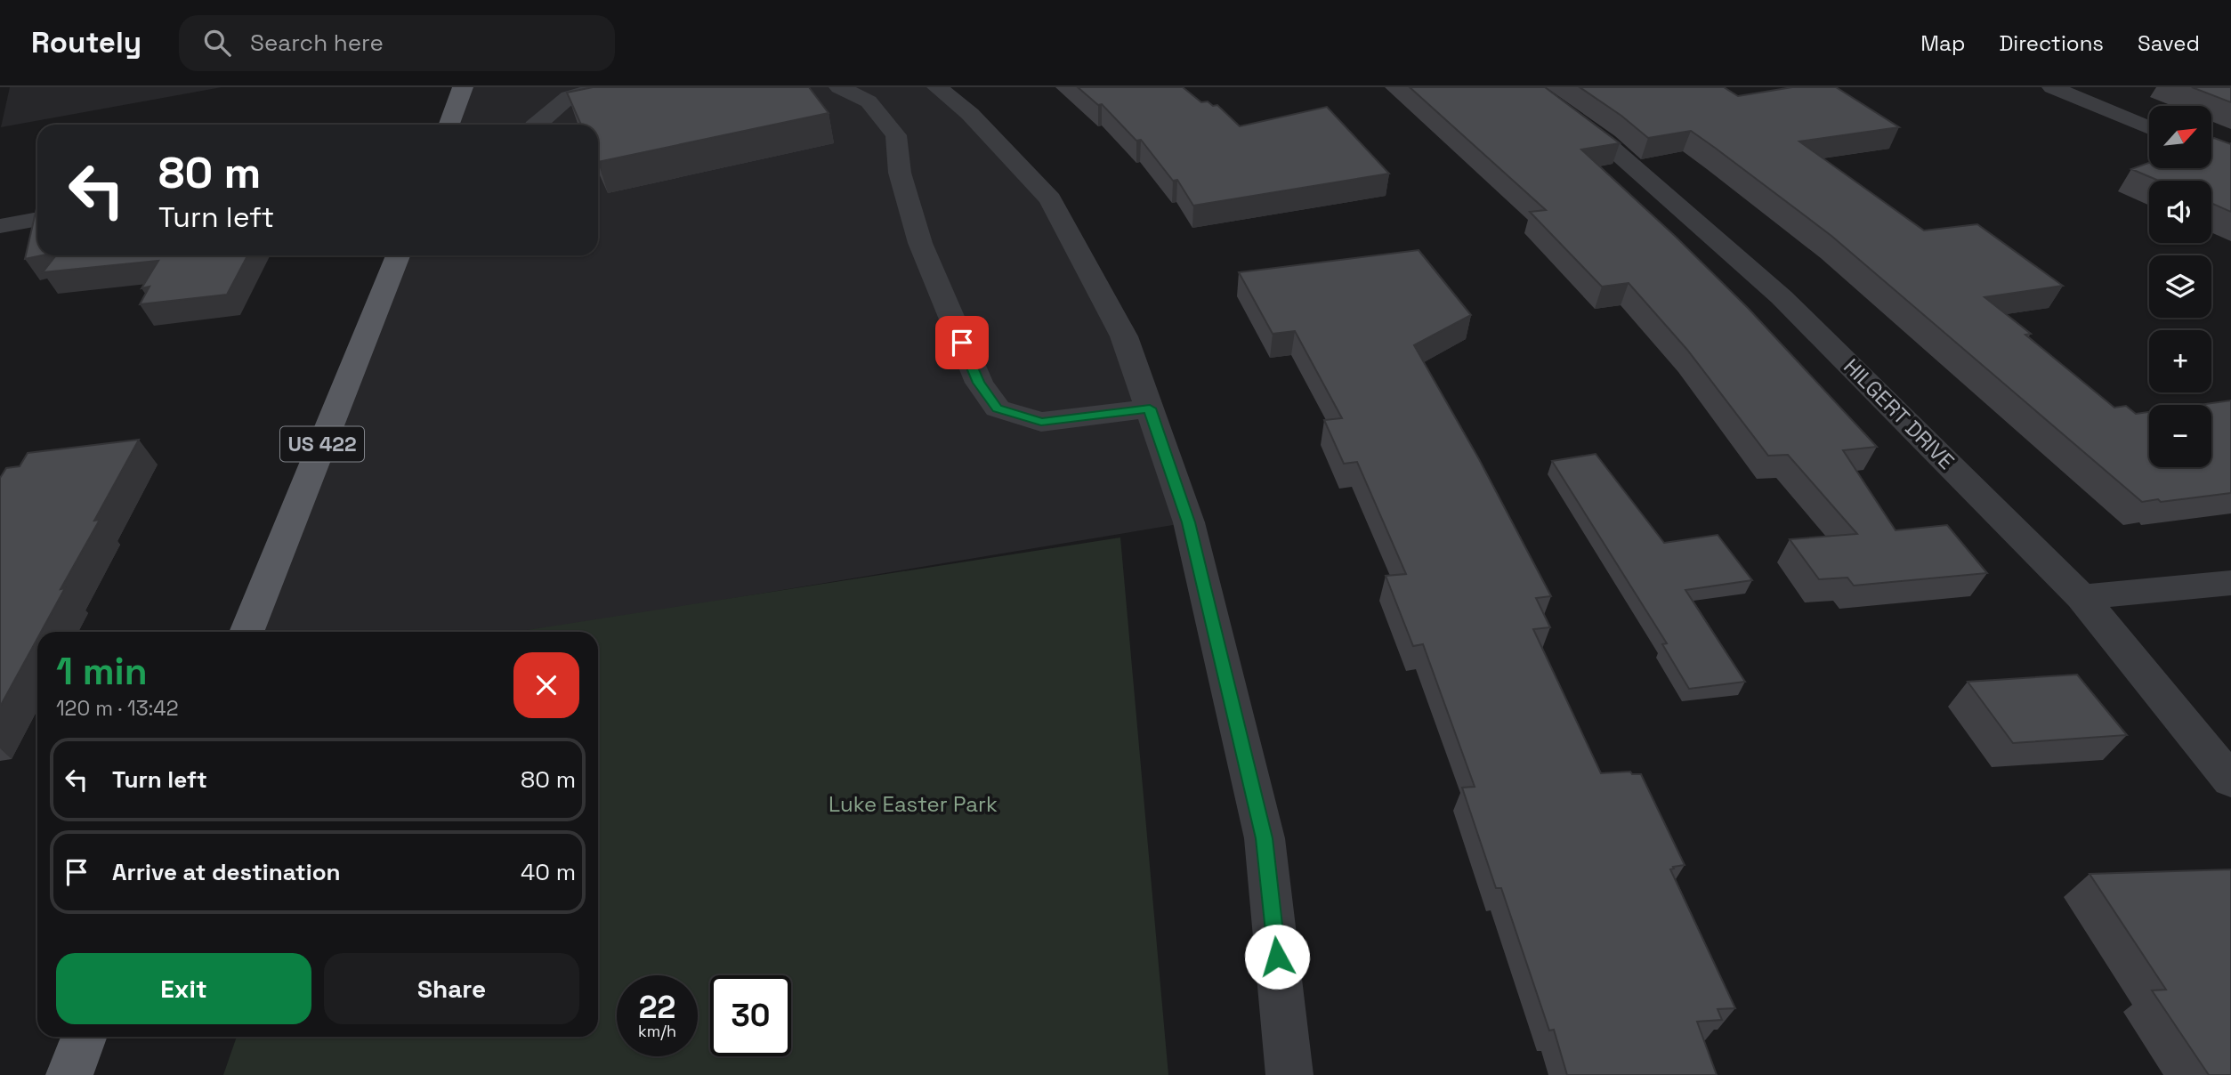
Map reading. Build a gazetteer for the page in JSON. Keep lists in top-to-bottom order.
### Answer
{
  "streets": {
    "main road": ["US 422"],
    "street": ["HILGERT DRIVE"]
  },
  "parks": ["Luke Easter Park"],
  "north": "top right",
  "page": {
    "header": "Routely",
    "search": "Search here",
    "nav": ["Map", "Directions", "Saved"],
    "map_buttons": ["+", "−"],
    "turn": ["80 m", "Turn left"],
    "heading": ["1 min", "120 m · 13:42"],
    "list": [
      {
        "name": "Turn left",
        "value": "80 m"
      },
      {
        "name": "Arrive at destination",
        "value": "40 m"
      }
    ],
    "buttons": ["Exit", "Share"],
    "speed": "22 km/h",
    "limit": "30"
  }
}
